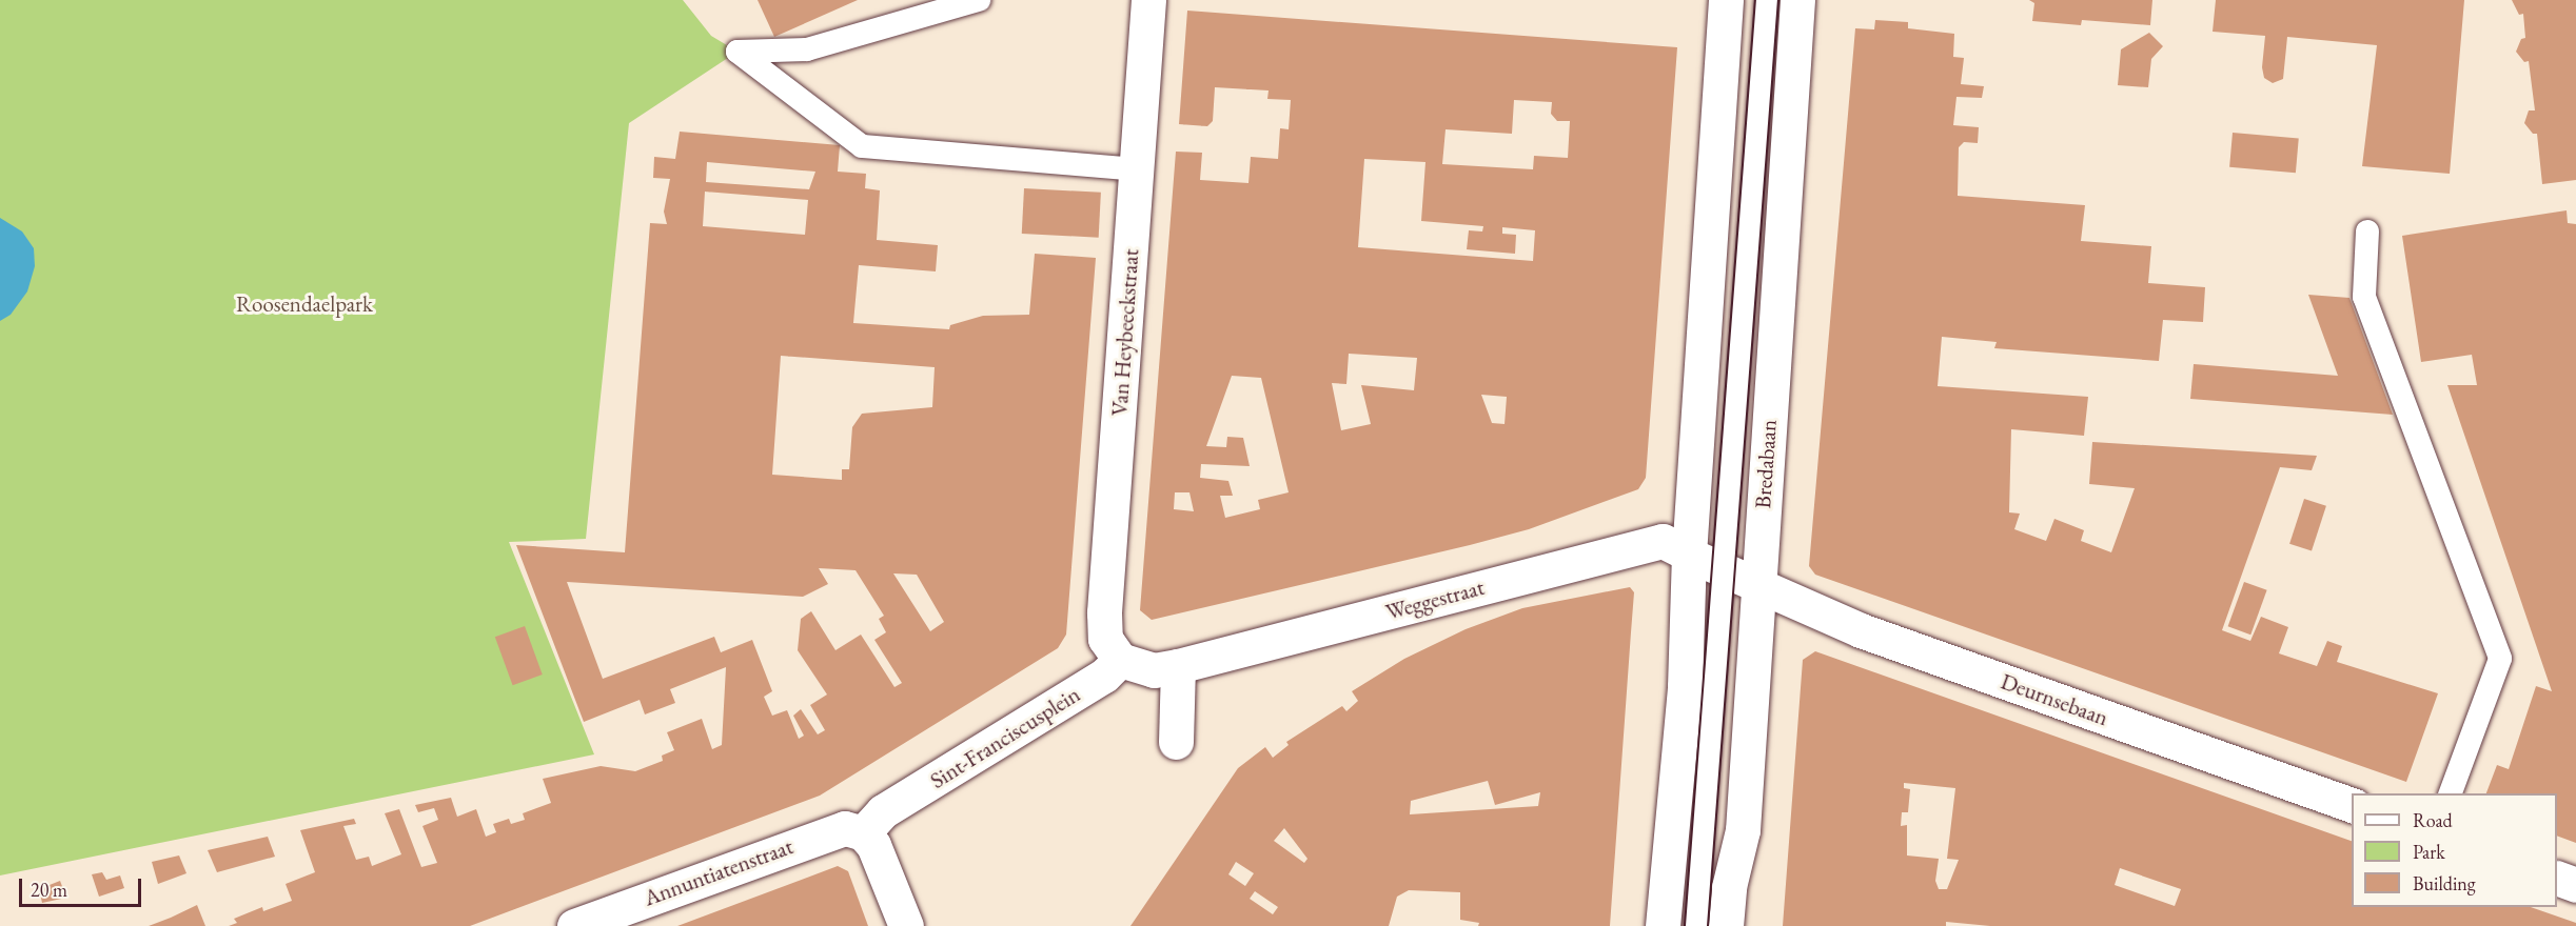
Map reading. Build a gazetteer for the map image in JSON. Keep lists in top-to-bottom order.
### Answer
{
  "streets": {
    "main road": [
      "Van Heybeeckstraat",
      "Bredabaan",
      "Weggestraat",
      "Deurnsebaan",
      "Sint-Franciscusplein",
      "Annuntiatenstraat"
    ]
  },
  "crossings": [
    ["Van Heybeeckstraat", "Sint-Franciscusplein"],
    ["Bredabaan", "Weggestraat"],
    ["Bredabaan", "Deurnsebaan"],
    ["Weggestraat", "Deurnsebaan"],
    ["Sint-Franciscusplein", "Annuntiatenstraat"]
  ],
  "parks": ["Roosendaelpark"],
  "legend": ["Road", "Park", "Building"],
  "scale_bar": "20 m"
}
